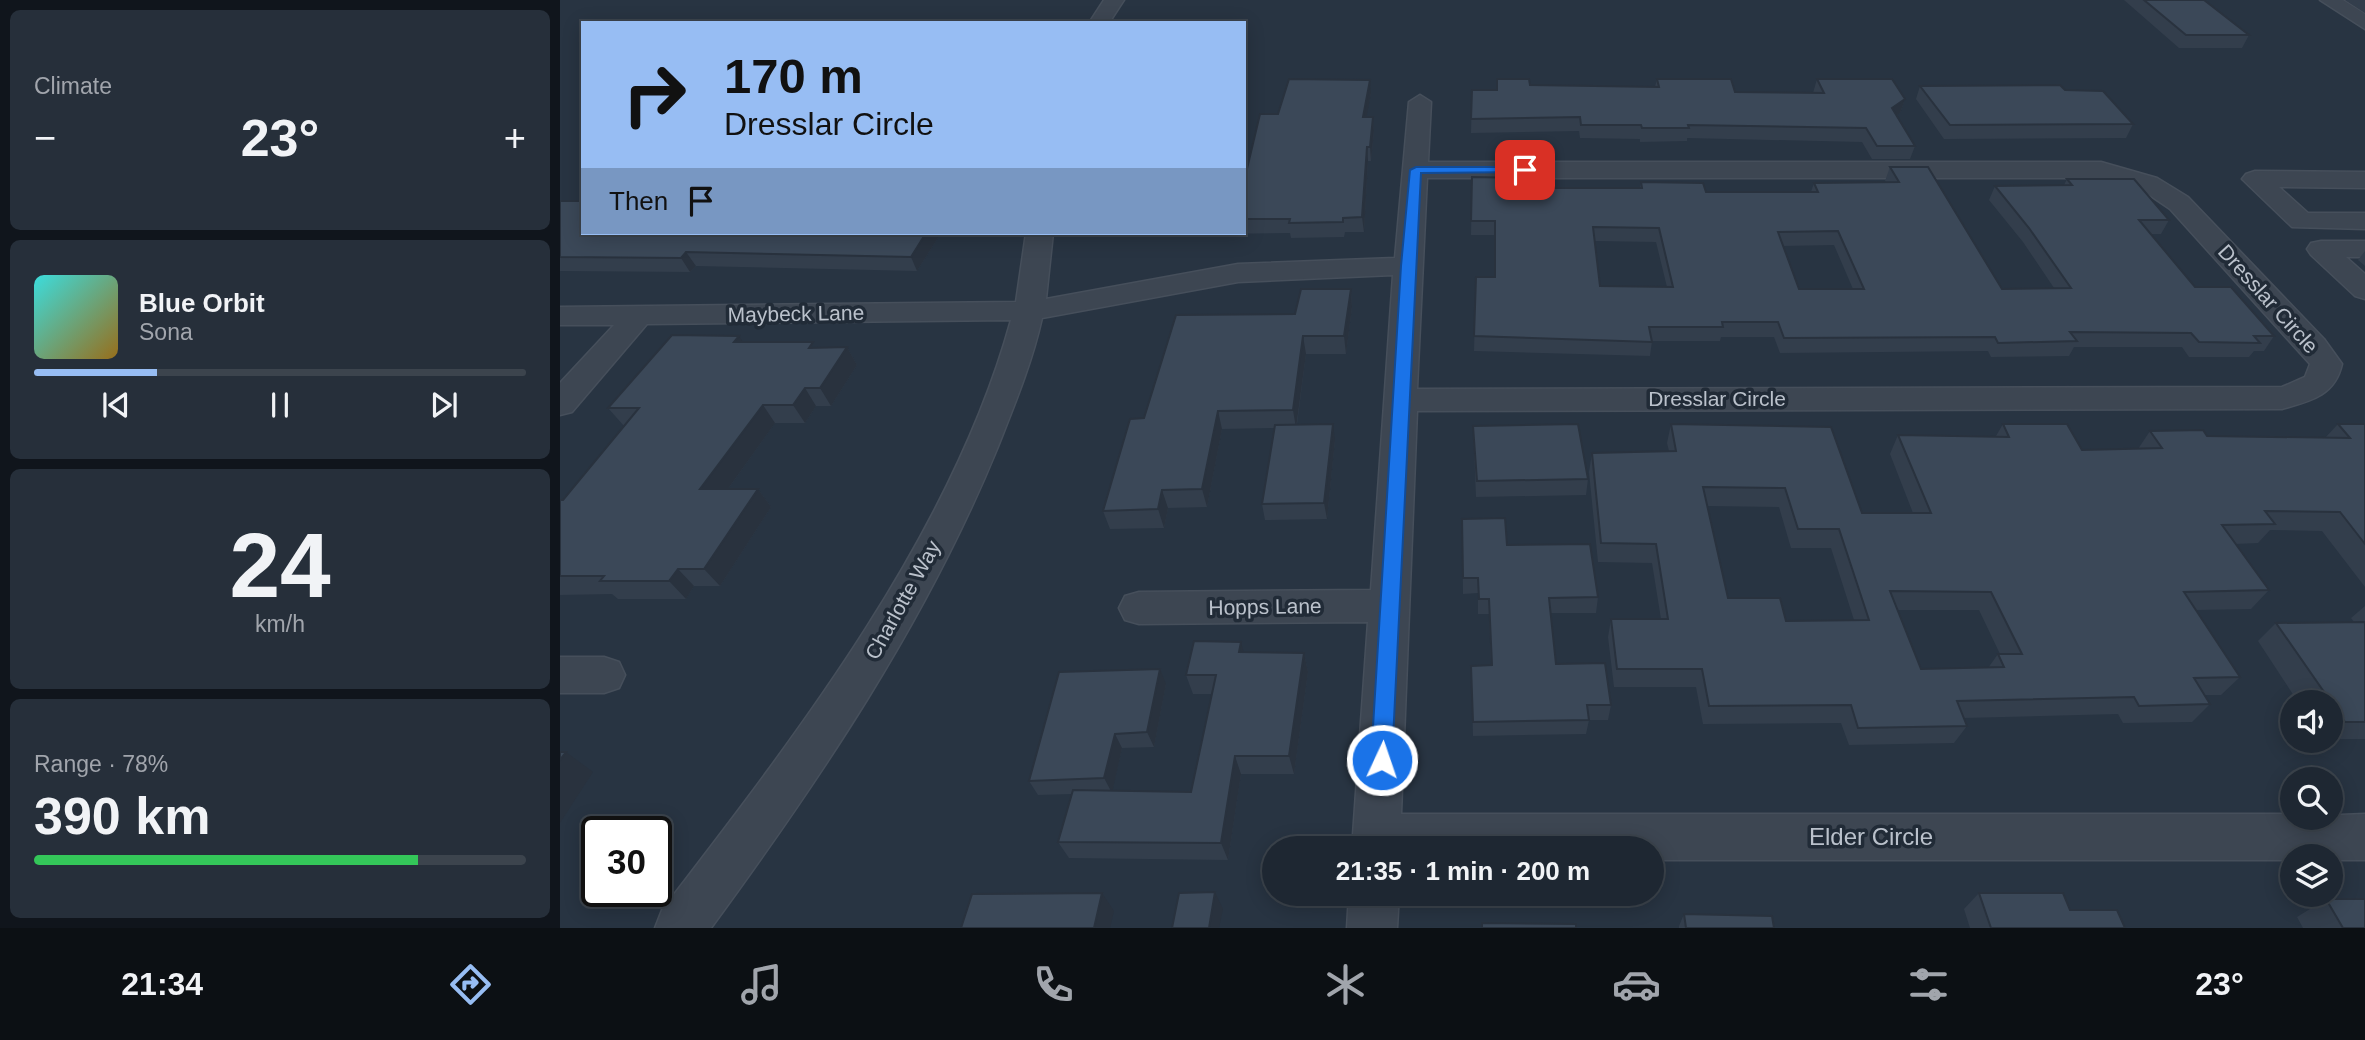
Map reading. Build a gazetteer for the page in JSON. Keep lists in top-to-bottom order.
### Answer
{
  "streets": {
    "street": [
      "Dresslar Circle",
      "Maybeck Lane",
      "Charlotte Way",
      "Hopps Lane",
      "Elder Circle"
    ]
  },
  "crossings": [
    ["Maybeck Lane", "Charlotte Way"]
  ],
  "page": {
    "tile": [
      "Climate",
      ["24", "km/h"],
      ["Range · 78%", "390 km"]
    ],
    "turn": ["170 m", "Dresslar Circle"],
    "heat": ["−", "23°", "+"],
    "then": "Then",
    "song": ["Blue Orbit", "Sona"],
    "limit": "30",
    "trip": "21:35 · 1 min · 200 m",
    "tabs": ["21:34", "23°"]
  }
}
